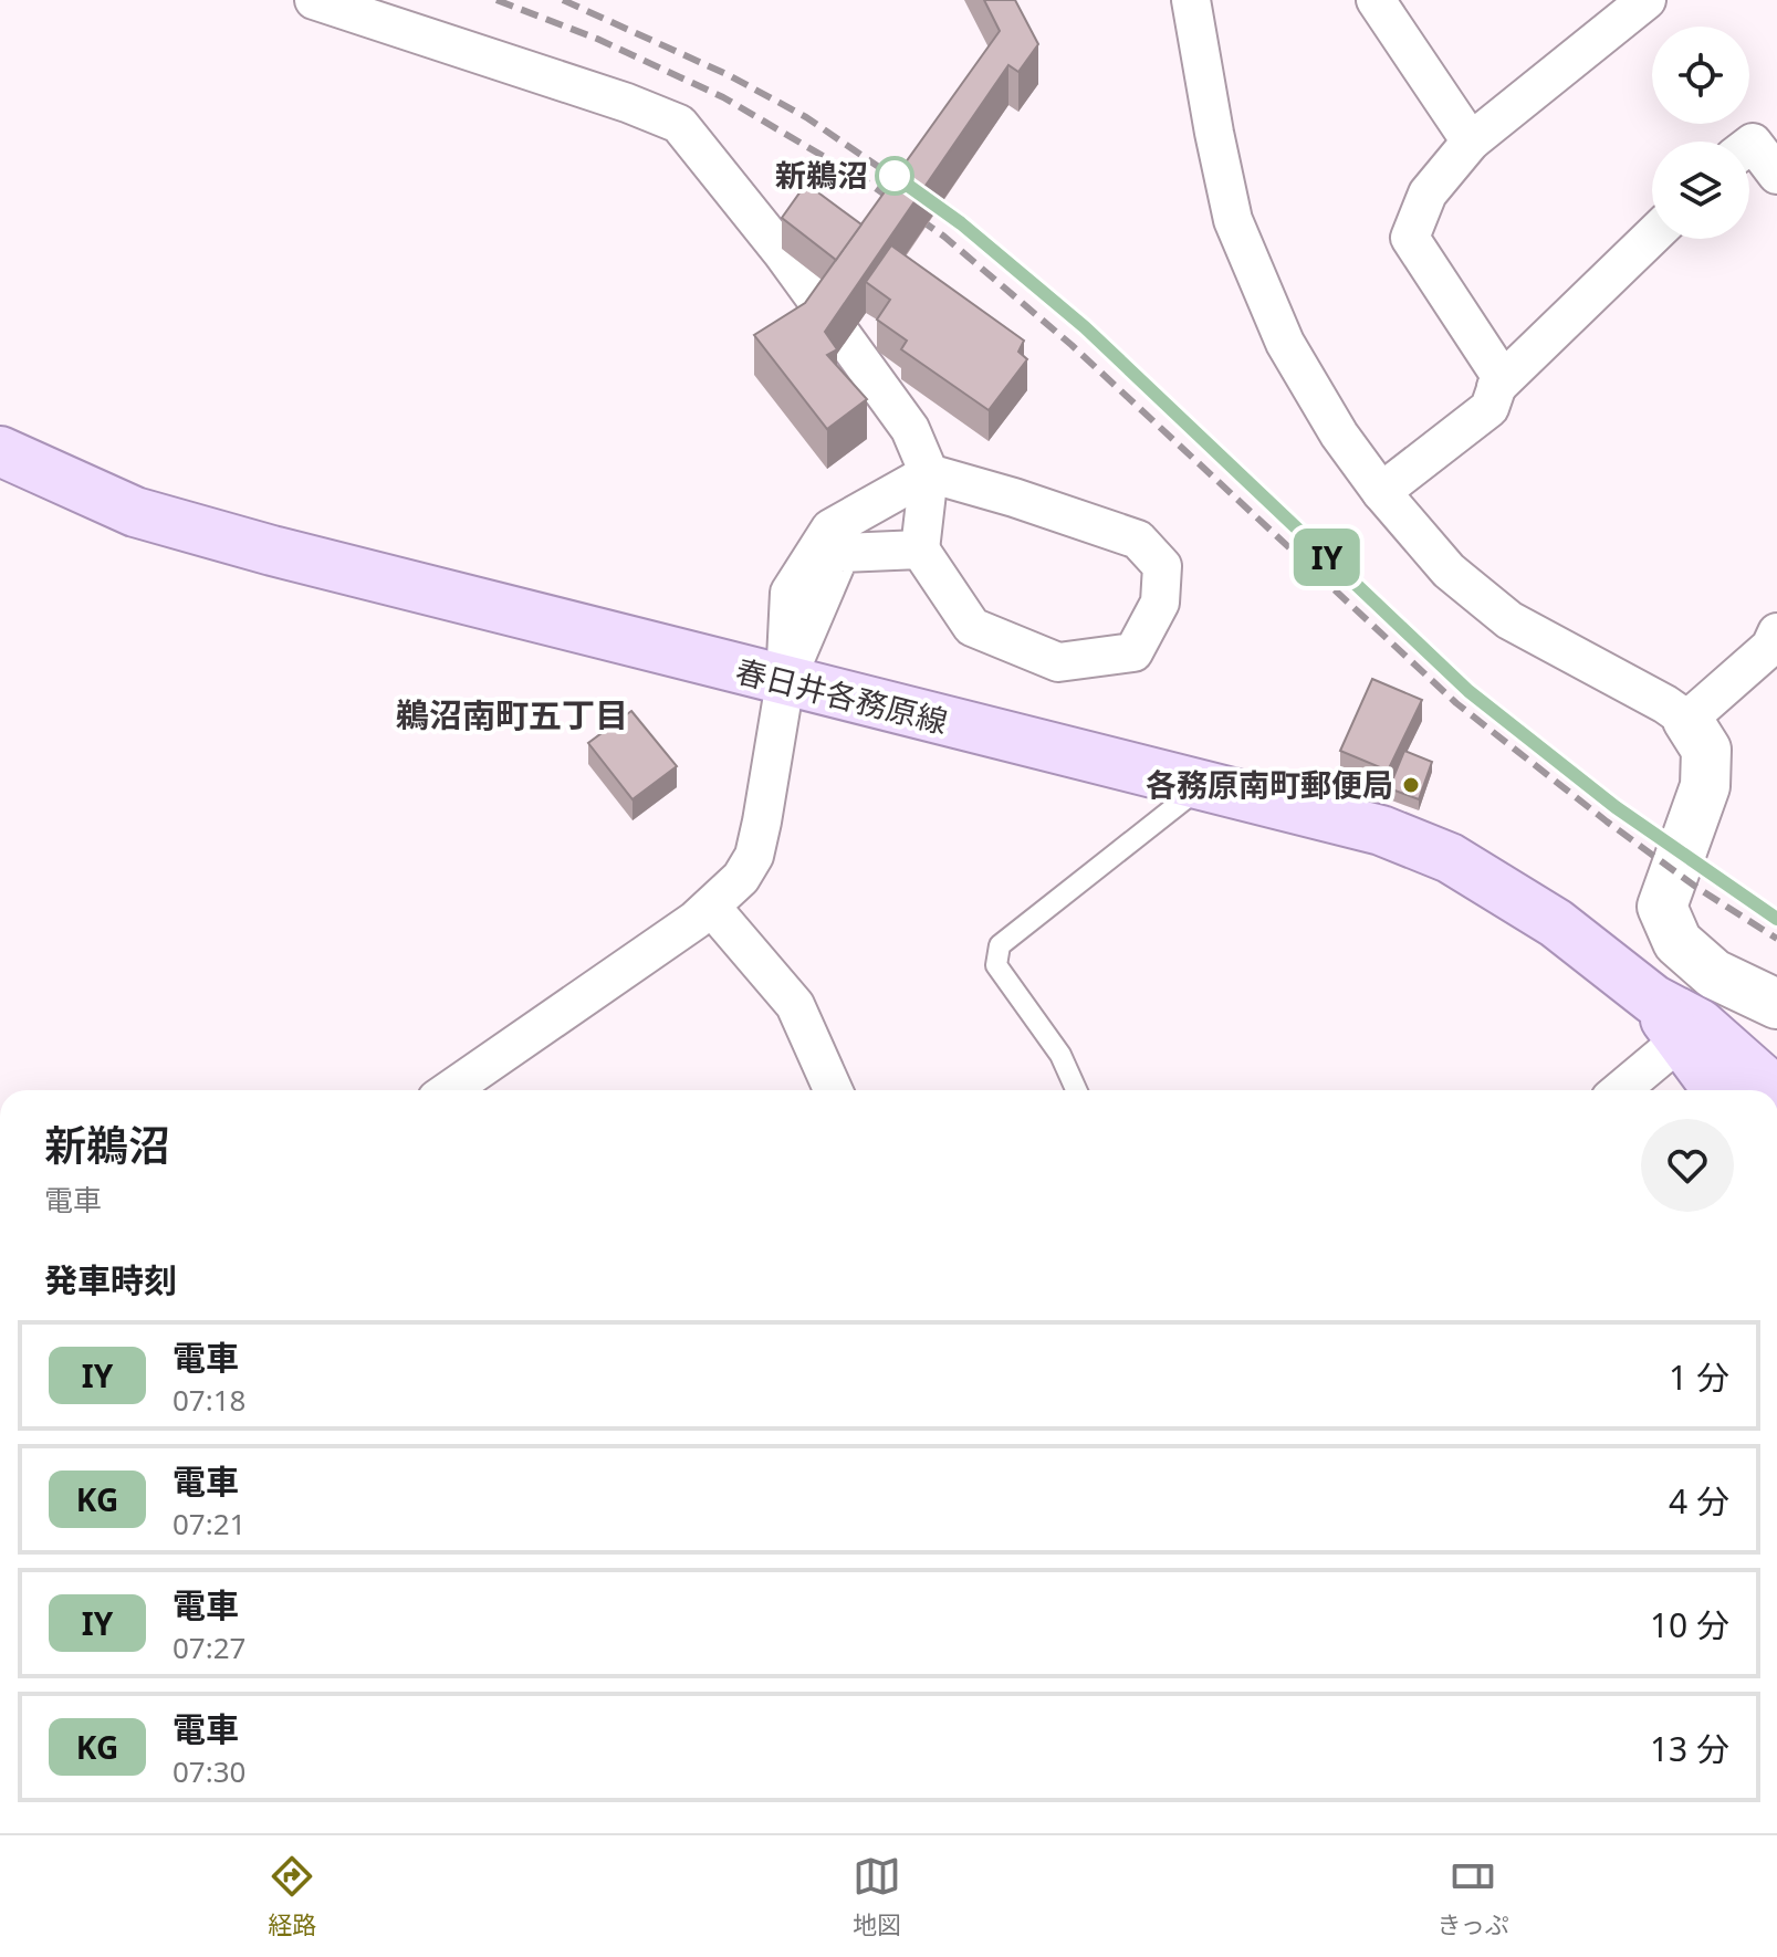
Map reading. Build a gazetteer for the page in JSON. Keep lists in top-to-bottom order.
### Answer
{
  "streets": {
    "main road": ["春日井各務原線"]
  },
  "districts": ["鵜沼南町五丁目"],
  "places": ["新鵜沼", "各務原南町郵便局"],
  "page": {
    "on_map": "IY",
    "heading": [
      ["新鵜沼", "電車"],
      "発車時刻"
    ],
    "list": [
      {
        "mark": "IY",
        "name": "電車",
        "note": "07:18",
        "value": "1 分"
      },
      {
        "mark": "KG",
        "name": "電車",
        "note": "07:21",
        "value": "4 分"
      },
      {
        "mark": "IY",
        "name": "電車",
        "note": "07:27",
        "value": "10 分"
      },
      {
        "mark": "KG",
        "name": "電車",
        "note": "07:30",
        "value": "13 分"
      }
    ],
    "tabs": ["経路", "地図", "きっぷ"]
  }
}
